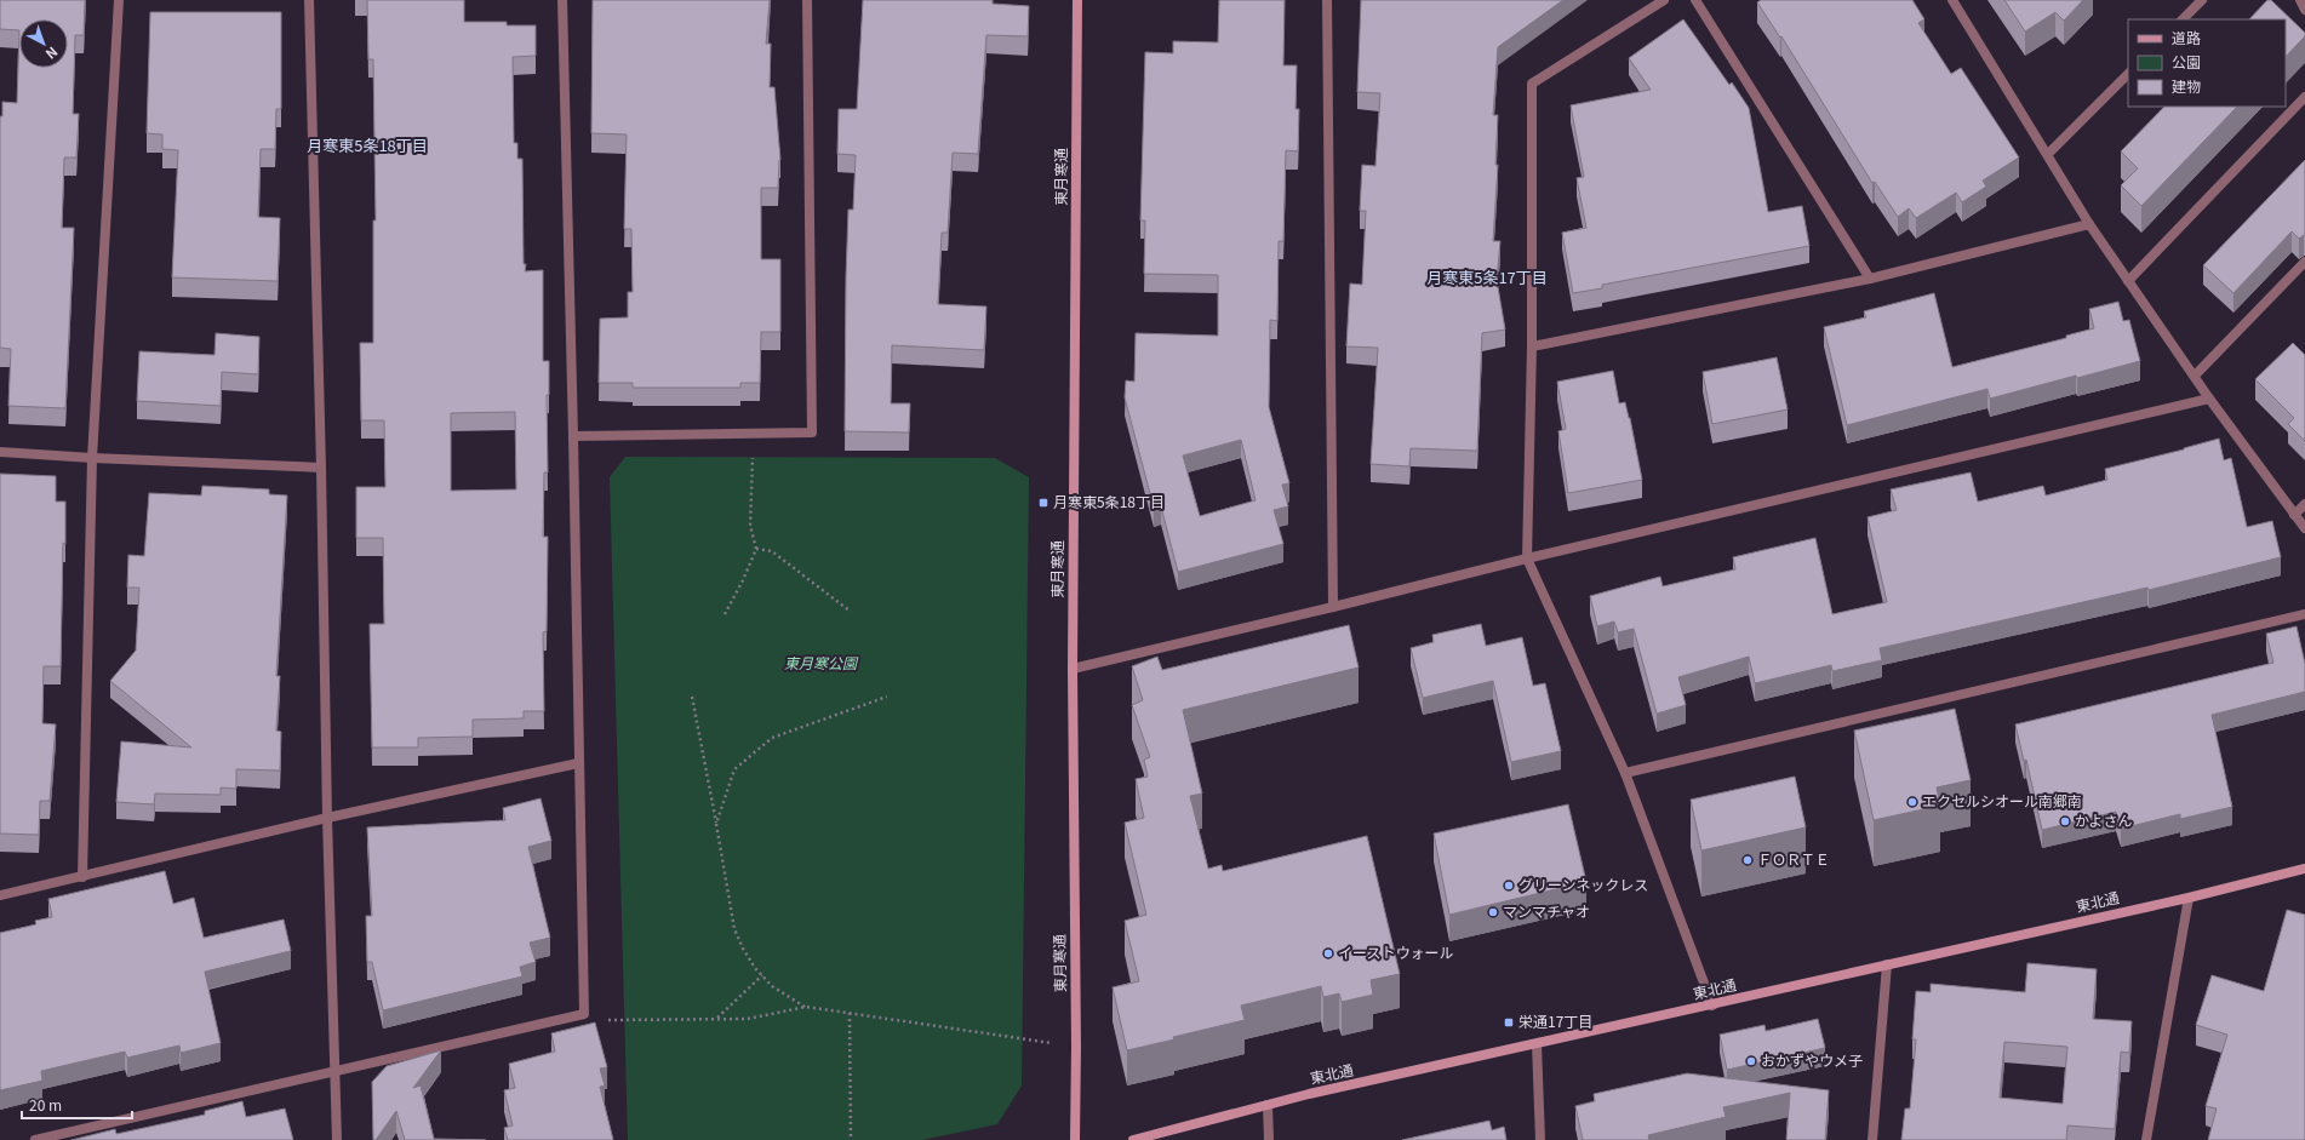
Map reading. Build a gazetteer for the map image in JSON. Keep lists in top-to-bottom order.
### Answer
{
  "streets": {
    "street": ["東月寒通", "東北通"]
  },
  "districts": ["月寒東5条18丁目", "月寒東5条17丁目"],
  "parks": ["東月寒公園"],
  "places": {
    "transit": ["月寒東5条18丁目", "栄通17丁目"],
    "other": [
      "エクセルシオール南郷南",
      "かよさん",
      "ＦＯＲＴＥ",
      "グリーンネックレス",
      "マンマチャオ",
      "イーストウォール",
      "おかずやウメ子"
    ]
  },
  "legend": ["道路", "公園", "建物"],
  "scale_bar": "20 m",
  "north": "bottom right"
}
